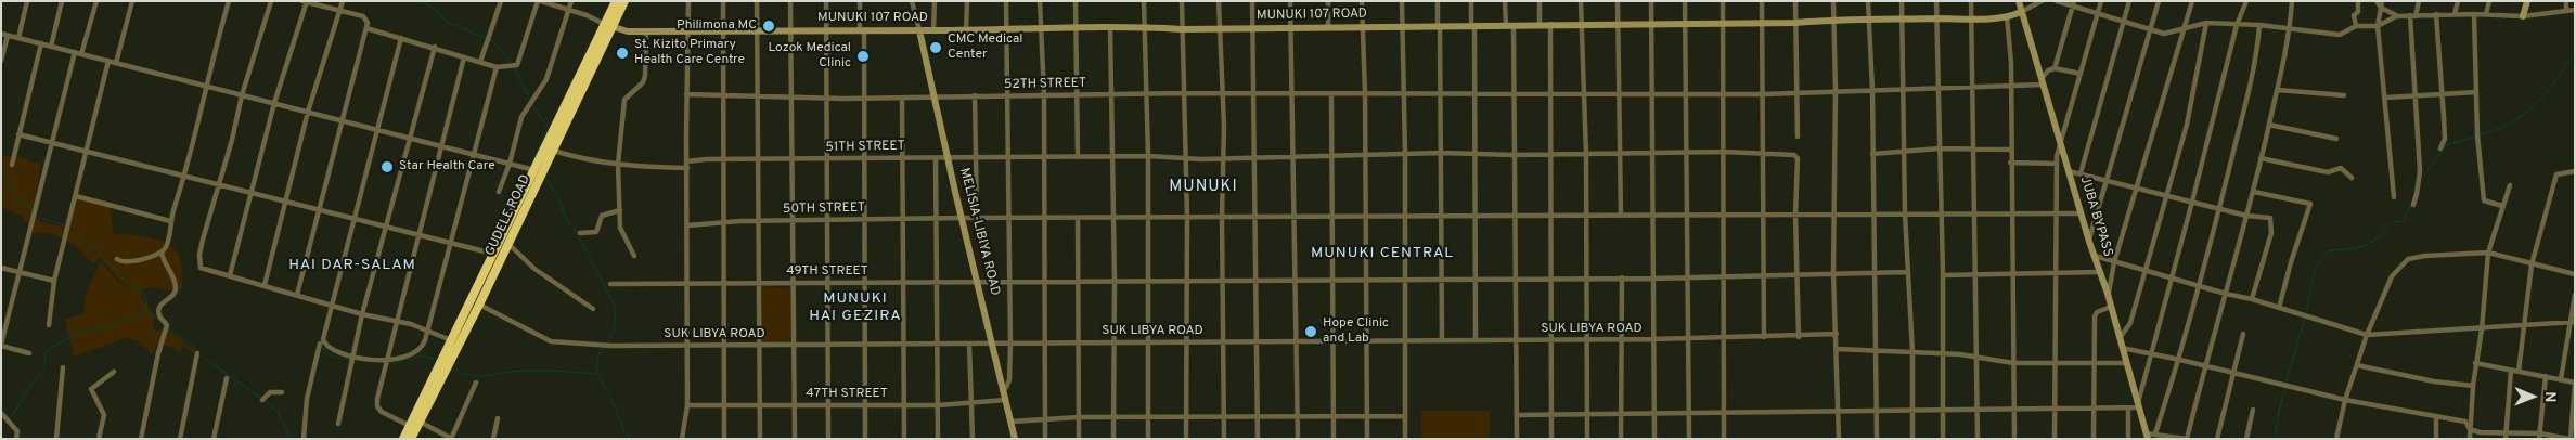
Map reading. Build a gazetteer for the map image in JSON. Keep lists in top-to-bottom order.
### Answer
{
  "streets": {
    "highway": ["GUDELE ROAD"],
    "main road": ["MUNUKI 107 ROAD", "JUBA BYPASS", "MELISIA-LIBIYA ROAD"],
    "street": [
      "52TH STREET",
      "51TH STREET",
      "50TH STREET",
      "49TH STREET",
      "SUK LIBYA ROAD",
      "47TH STREET"
    ]
  },
  "crossings": [
    ["MUNUKI 107 ROAD", "GUDELE ROAD"],
    ["MUNUKI 107 ROAD", "JUBA BYPASS"],
    ["MUNUKI 107 ROAD", "MELISIA-LIBIYA ROAD"],
    ["52TH STREET", "JUBA BYPASS"],
    ["52TH STREET", "MELISIA-LIBIYA ROAD"],
    ["51TH STREET", "50TH STREET"],
    ["51TH STREET", "MELISIA-LIBIYA ROAD"],
    ["50TH STREET", "JUBA BYPASS"],
    ["50TH STREET", "MELISIA-LIBIYA ROAD"],
    ["GUDELE ROAD", "SUK LIBYA ROAD"],
    ["MELISIA-LIBIYA ROAD", "49TH STREET"],
    ["MELISIA-LIBIYA ROAD", "SUK LIBYA ROAD"],
    ["MELISIA-LIBIYA ROAD", "47TH STREET"]
  ],
  "districts": [
    "MUNUKI",
    "MUNUKI CENTRAL",
    "HAI DAR-SALAM",
    "MUNUKI HAI GEZIRA"
  ],
  "places": [
    "Philimona MC",
    "CMC Medical Center",
    "St. Kizito Primary Health Care Centre",
    "Lozok Medical Clinic",
    "Star Health Care",
    "Hope Clinic and Lab"
  ],
  "north": "right"
}
